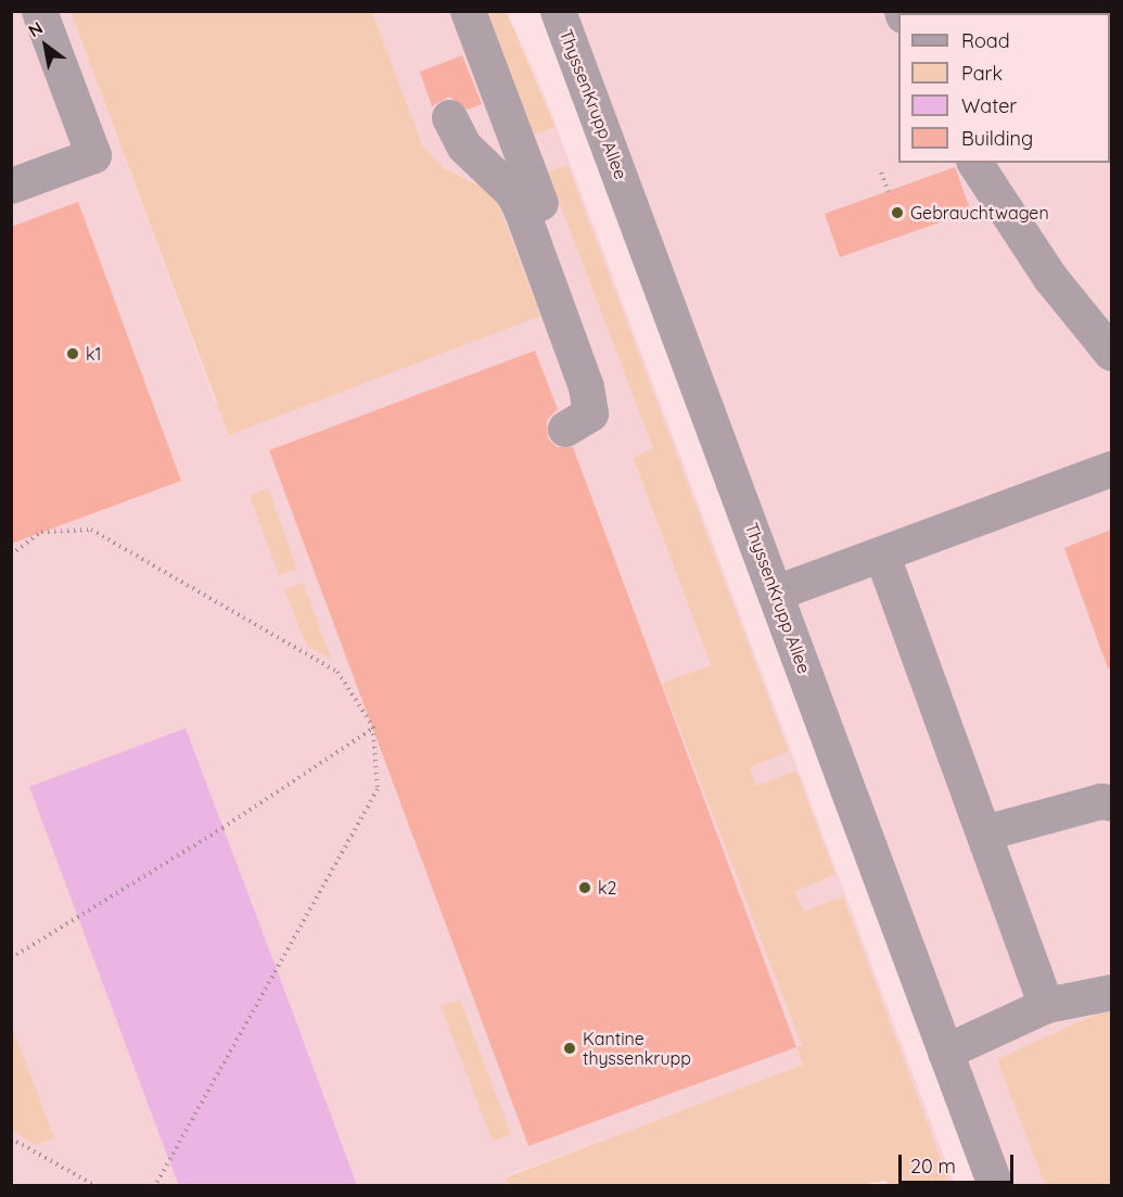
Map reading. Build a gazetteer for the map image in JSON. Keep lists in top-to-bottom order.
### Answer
{
  "streets": {
    "street": ["ThyssenKrupp Allee"]
  },
  "places": [
    "Gebrauchtwagen",
    "k1",
    "k2",
    "Kantine thyssenkrupp"
  ],
  "legend": [
    "Road",
    "Park",
    "Water",
    "Building"
  ],
  "scale_bar": "20 m",
  "north": "top left"
}
